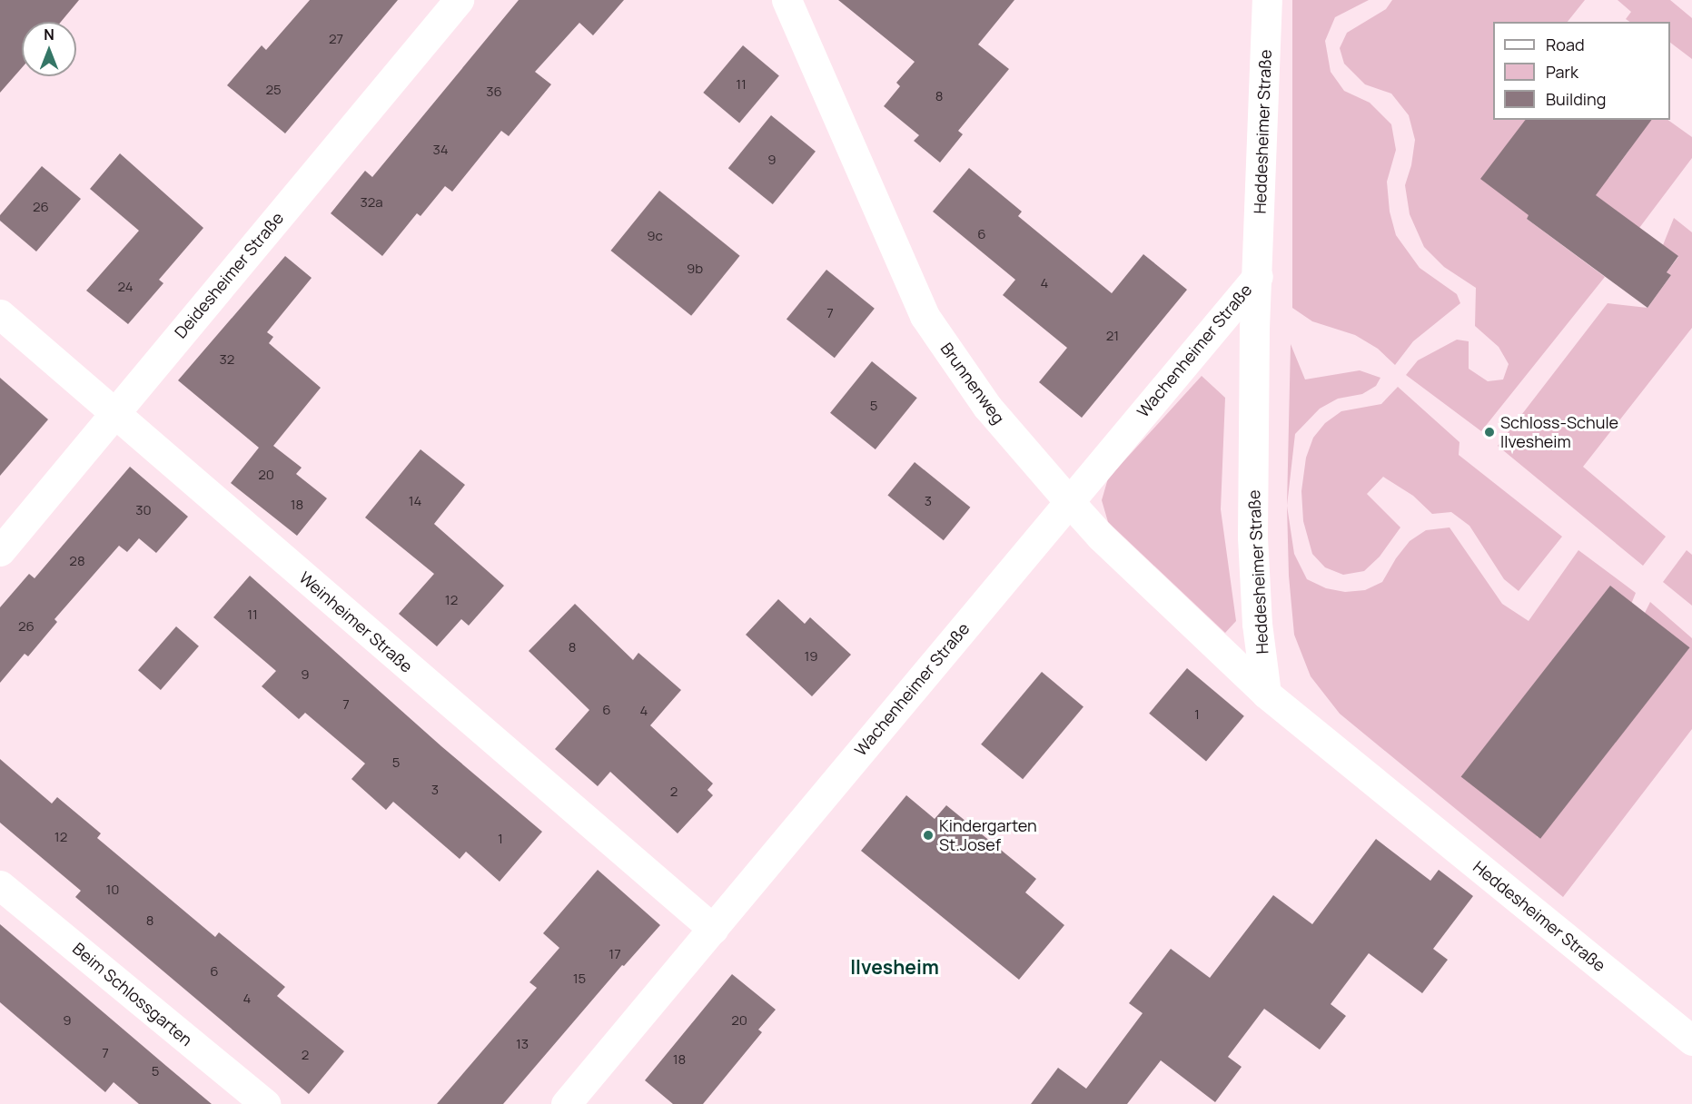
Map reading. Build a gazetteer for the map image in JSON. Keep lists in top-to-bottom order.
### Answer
{
  "streets": {
    "street": [
      "Heddesheimer Straße",
      "Deidesheimer Straße",
      "Wachenheimer Straße",
      "Brunnenweg",
      "Weinheimer Straße",
      "Beim Schlossgarten"
    ]
  },
  "crossings": [
    ["Heddesheimer Straße", "Wachenheimer Straße"],
    ["Heddesheimer Straße", "Brunnenweg"],
    ["Deidesheimer Straße", "Weinheimer Straße"],
    ["Wachenheimer Straße", "Brunnenweg"],
    ["Wachenheimer Straße", "Weinheimer Straße"]
  ],
  "districts": ["Ilvesheim"],
  "places": ["Schloss-Schule Ilvesheim", "Kindergarten St.Josef"],
  "house_numbers": [
    "27",
    "11",
    "25",
    "36",
    "8",
    "34",
    "9",
    "32a",
    "26",
    "6",
    "9c",
    "9b",
    "4",
    "24",
    "7",
    "21",
    "32",
    "5",
    "20",
    "14",
    "3",
    "18",
    "30",
    "28",
    "12",
    "11",
    "26",
    "8",
    "19",
    "9",
    "7",
    "6",
    "4",
    "1",
    "5",
    "3",
    "2",
    "12",
    "1",
    "10",
    "8",
    "17",
    "6",
    "15",
    "4",
    "9",
    "20",
    "13",
    "7",
    "2",
    "18",
    "5"
  ],
  "legend": ["Road", "Park", "Building"],
  "north": "top"
}
